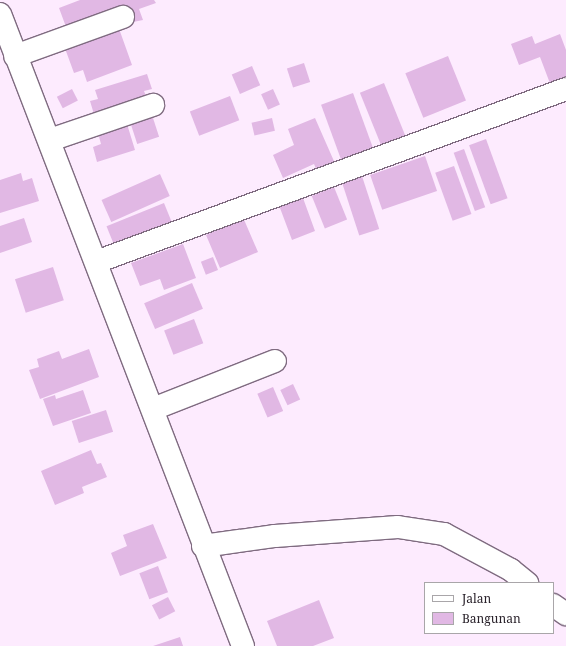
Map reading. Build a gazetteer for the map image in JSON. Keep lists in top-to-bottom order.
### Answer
{
  "legend": ["Jalan", "Bangunan"]
}
